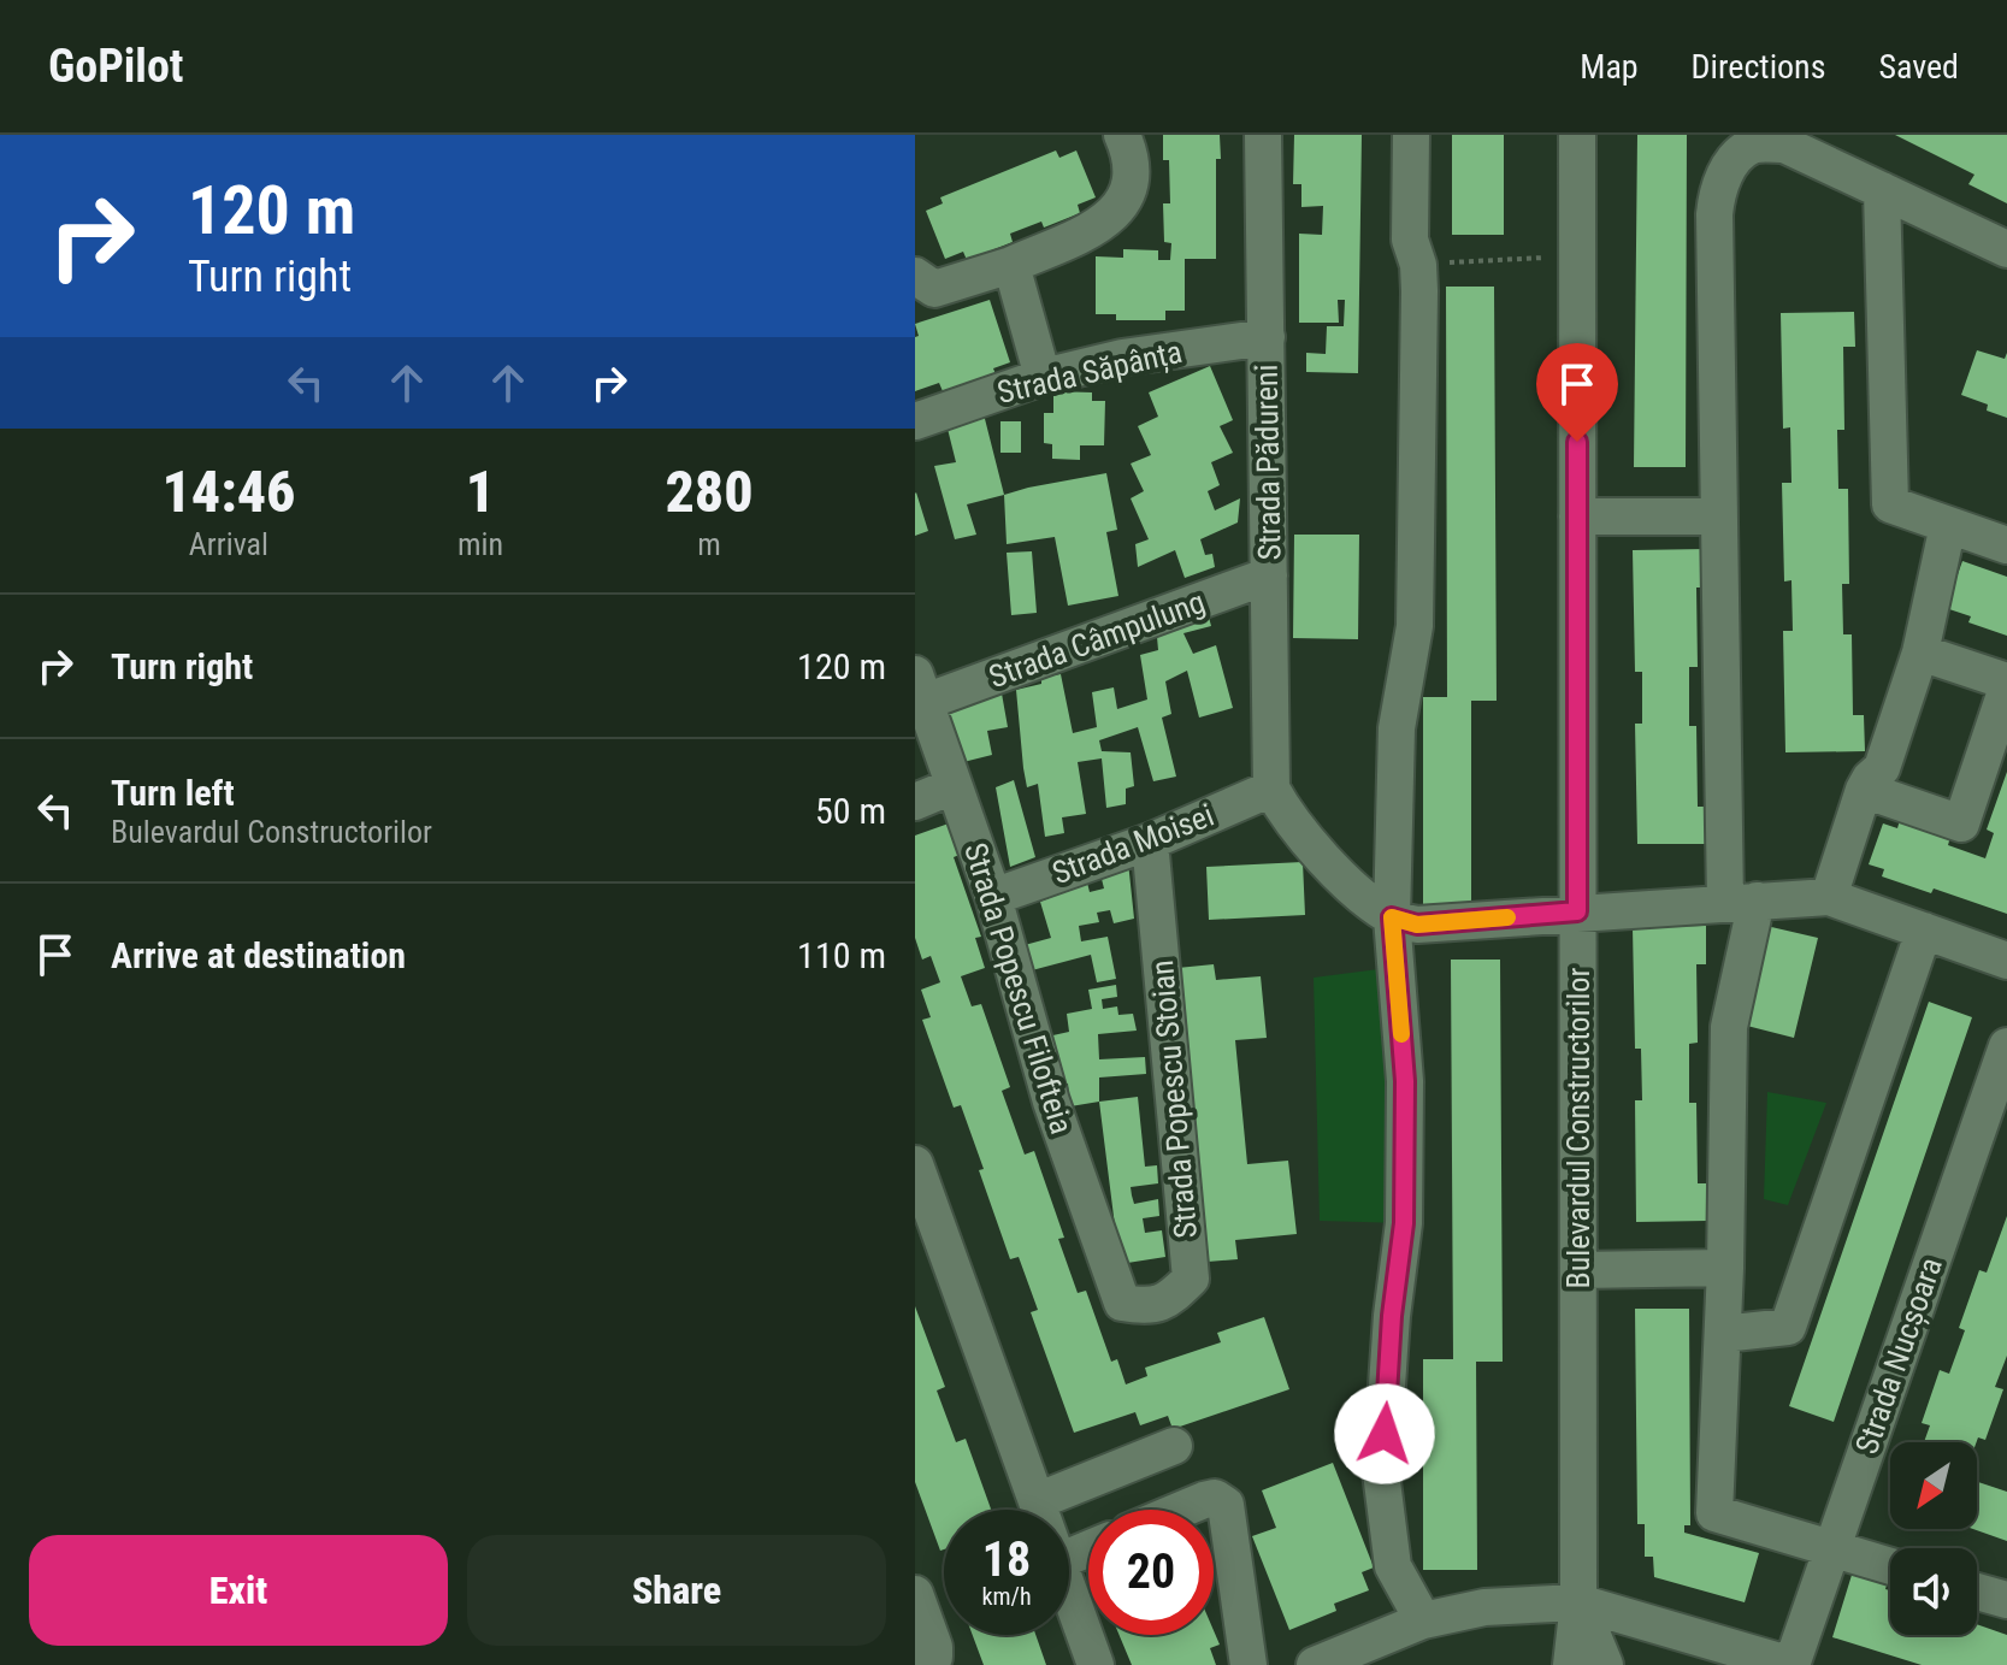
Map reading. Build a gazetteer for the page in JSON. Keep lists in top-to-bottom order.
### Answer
{
  "streets": {
    "street": [
      "Strada Săpânța",
      "Strada Pădureni",
      "Strada Câmpulung",
      "Strada Moisei",
      "Strada Popescu Filofteia",
      "Strada Popescu Stoian",
      "Bulevardul Constructorilor",
      "Strada Nucșoara"
    ]
  },
  "crossings": [
    ["Strada Săpânța", "Strada Pădureni"],
    ["Strada Pădureni", "Strada Câmpulung"],
    ["Strada Pădureni", "Strada Moisei"],
    ["Strada Câmpulung", "Strada Popescu Filofteia"],
    ["Strada Moisei", "Strada Popescu Filofteia"],
    ["Strada Moisei", "Strada Popescu Stoian"],
    ["Strada Popescu Filofteia", "Strada Popescu Stoian"]
  ],
  "north": "bottom left",
  "page": {
    "header": "GoPilot",
    "nav": ["Map", "Directions", "Saved"],
    "turn": ["120 m", "Turn right"],
    "eta": [
      "14:46",
      "Arrival",
      "1",
      "min",
      "280",
      "m"
    ],
    "list": [
      {
        "name": "Turn right",
        "value": "120 m"
      },
      {
        "name": "Turn left",
        "note": "Bulevardul Constructorilor",
        "value": "50 m"
      },
      {
        "name": "Arrive at destination",
        "value": "110 m"
      }
    ],
    "speed": "18 km/h",
    "limit": "20",
    "buttons": ["Exit", "Share"]
  }
}
